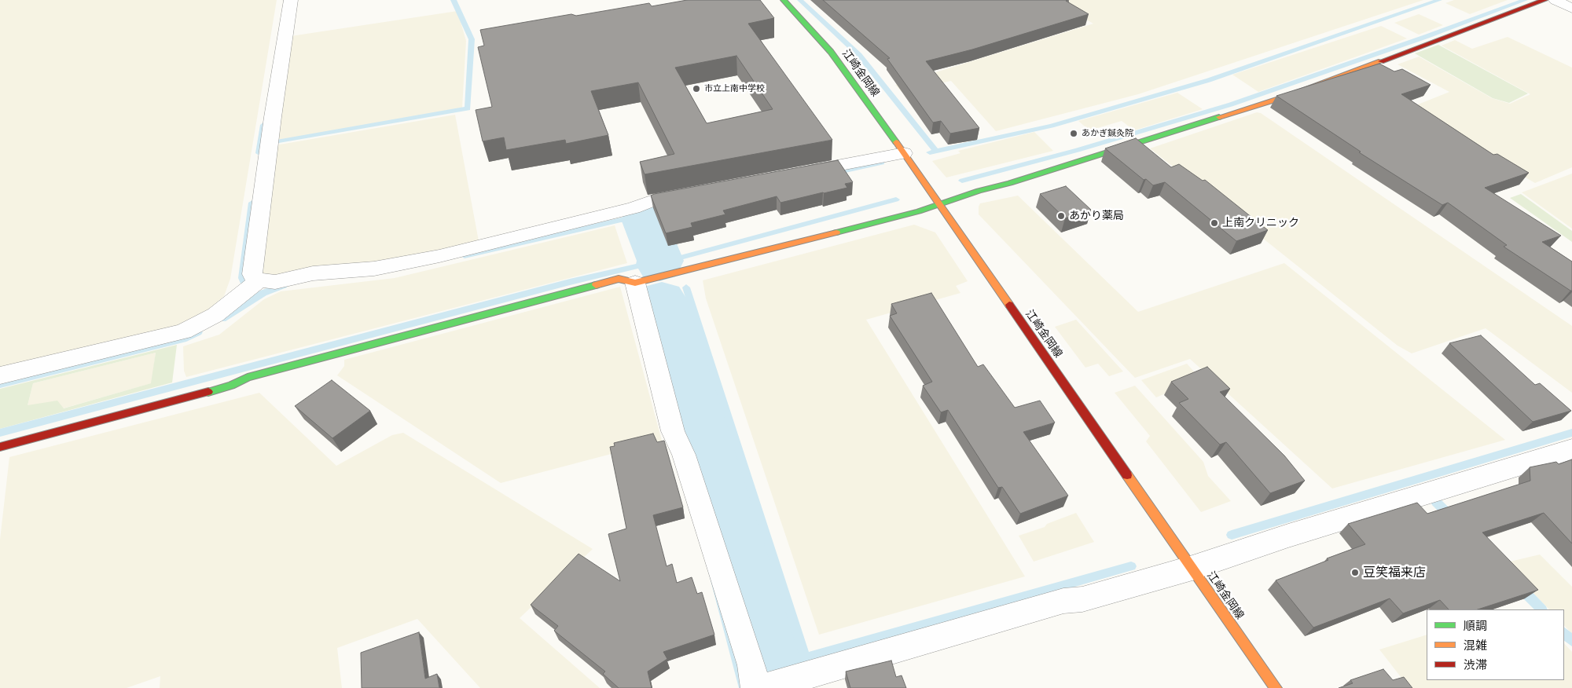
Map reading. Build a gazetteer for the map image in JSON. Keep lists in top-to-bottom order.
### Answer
{
  "streets": {
    "street": ["江崎金岡線"]
  },
  "places": [
    "市立上南中学校",
    "あかぎ鍼灸院",
    "あかり薬局",
    "上南クリニック",
    "豆笑福来店"
  ],
  "legend": ["順調", "混雑", "渋滞"]
}
